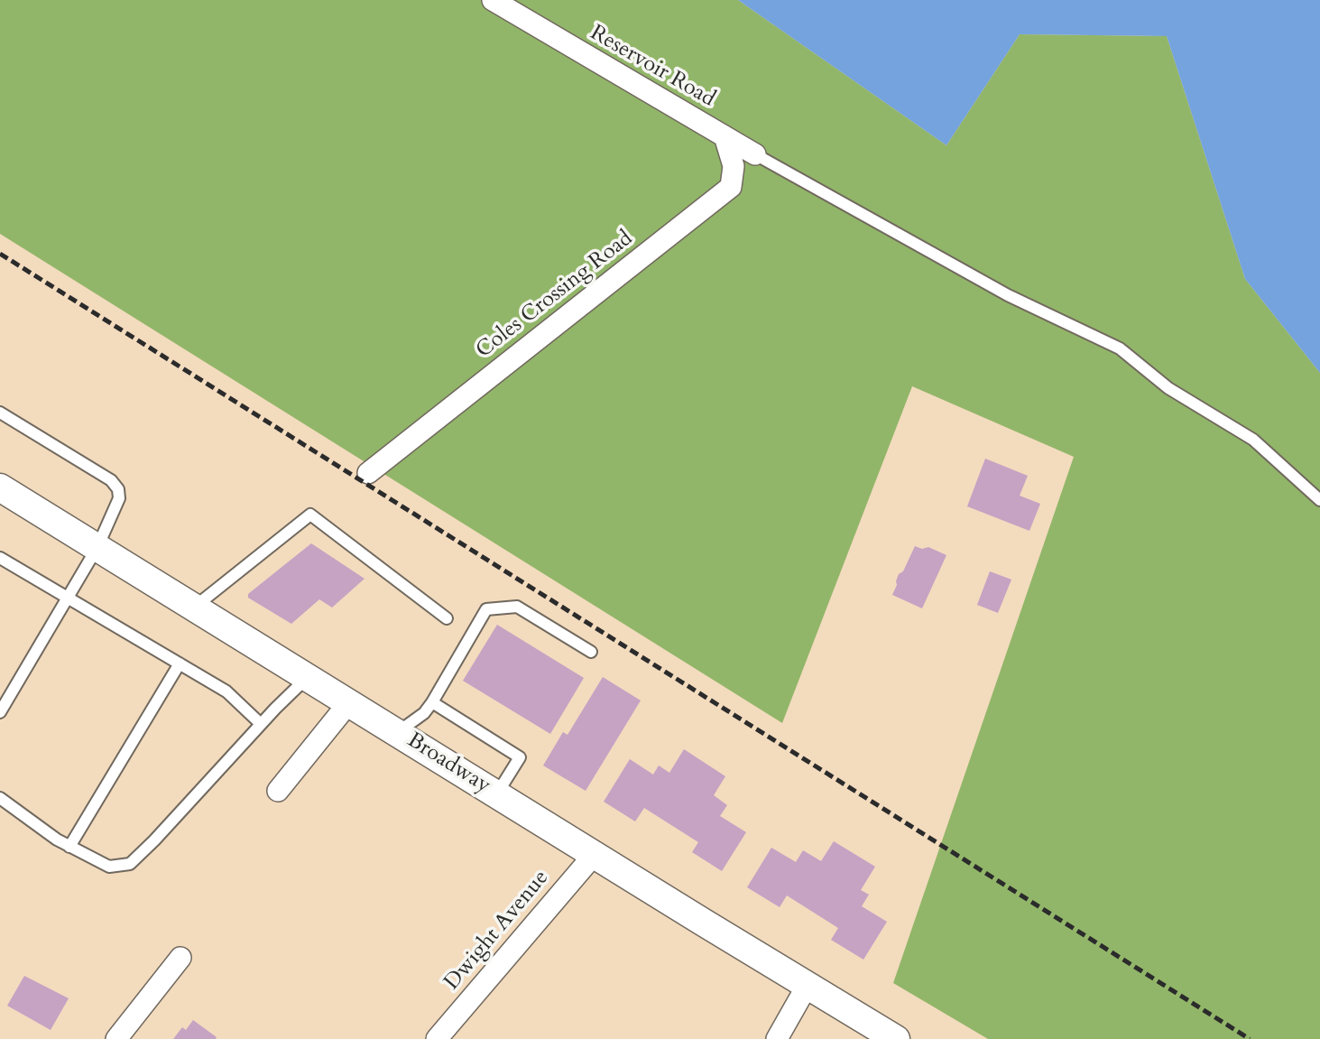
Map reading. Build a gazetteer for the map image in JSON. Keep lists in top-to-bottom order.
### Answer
{
  "streets": {
    "street": [
      "Reservoir Road",
      "Coles Crossing Road",
      "Broadway",
      "Dwight Avenue"
    ]
  },
  "crossings": [
    ["Reservoir Road", "Coles Crossing Road"],
    ["Broadway", "Dwight Avenue"]
  ]
}
